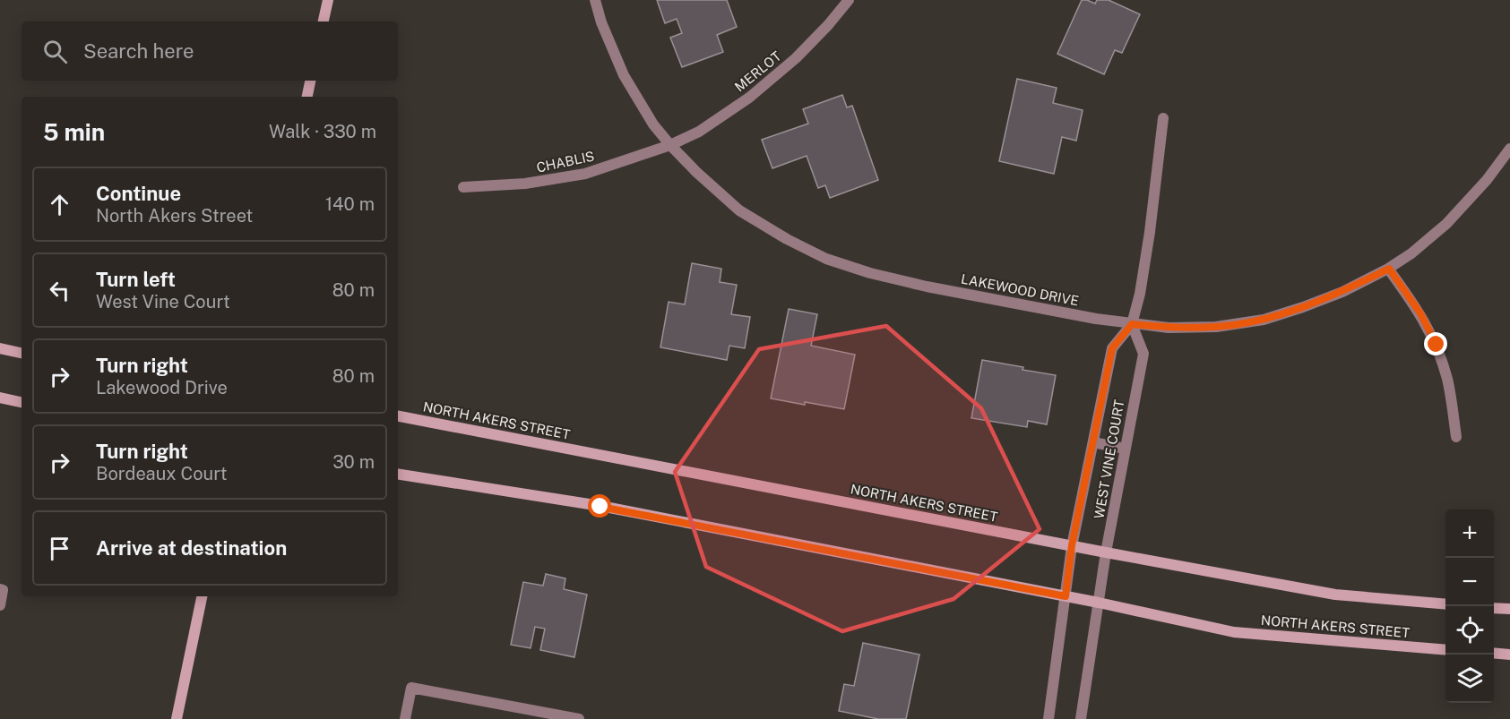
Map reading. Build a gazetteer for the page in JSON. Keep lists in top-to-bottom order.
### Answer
{
  "streets": {
    "main road": ["NORTH AKERS STREET"],
    "street": [
      "MERLOT",
      "CHABLIS",
      "LAKEWOOD DRIVE",
      "WEST VINE COURT"
    ]
  },
  "crossings": [
    ["MERLOT", "CHABLIS"],
    ["MERLOT", "LAKEWOOD DRIVE"],
    ["CHABLIS", "LAKEWOOD DRIVE"],
    ["LAKEWOOD DRIVE", "WEST VINE COURT"],
    ["NORTH AKERS STREET", "WEST VINE COURT"]
  ],
  "page": {
    "search": "Search here",
    "heading": ["5 min", "Walk · 330 m"],
    "list": [
      ["Continue", "North Akers Street", "140 m"],
      ["Turn left", "West Vine Court", "80 m"],
      ["Turn right", "Lakewood Drive", "80 m"],
      ["Turn right", "Bordeaux Court", "30 m"],
      "Arrive at destination"
    ],
    "map_buttons": ["+", "−"]
  }
}
